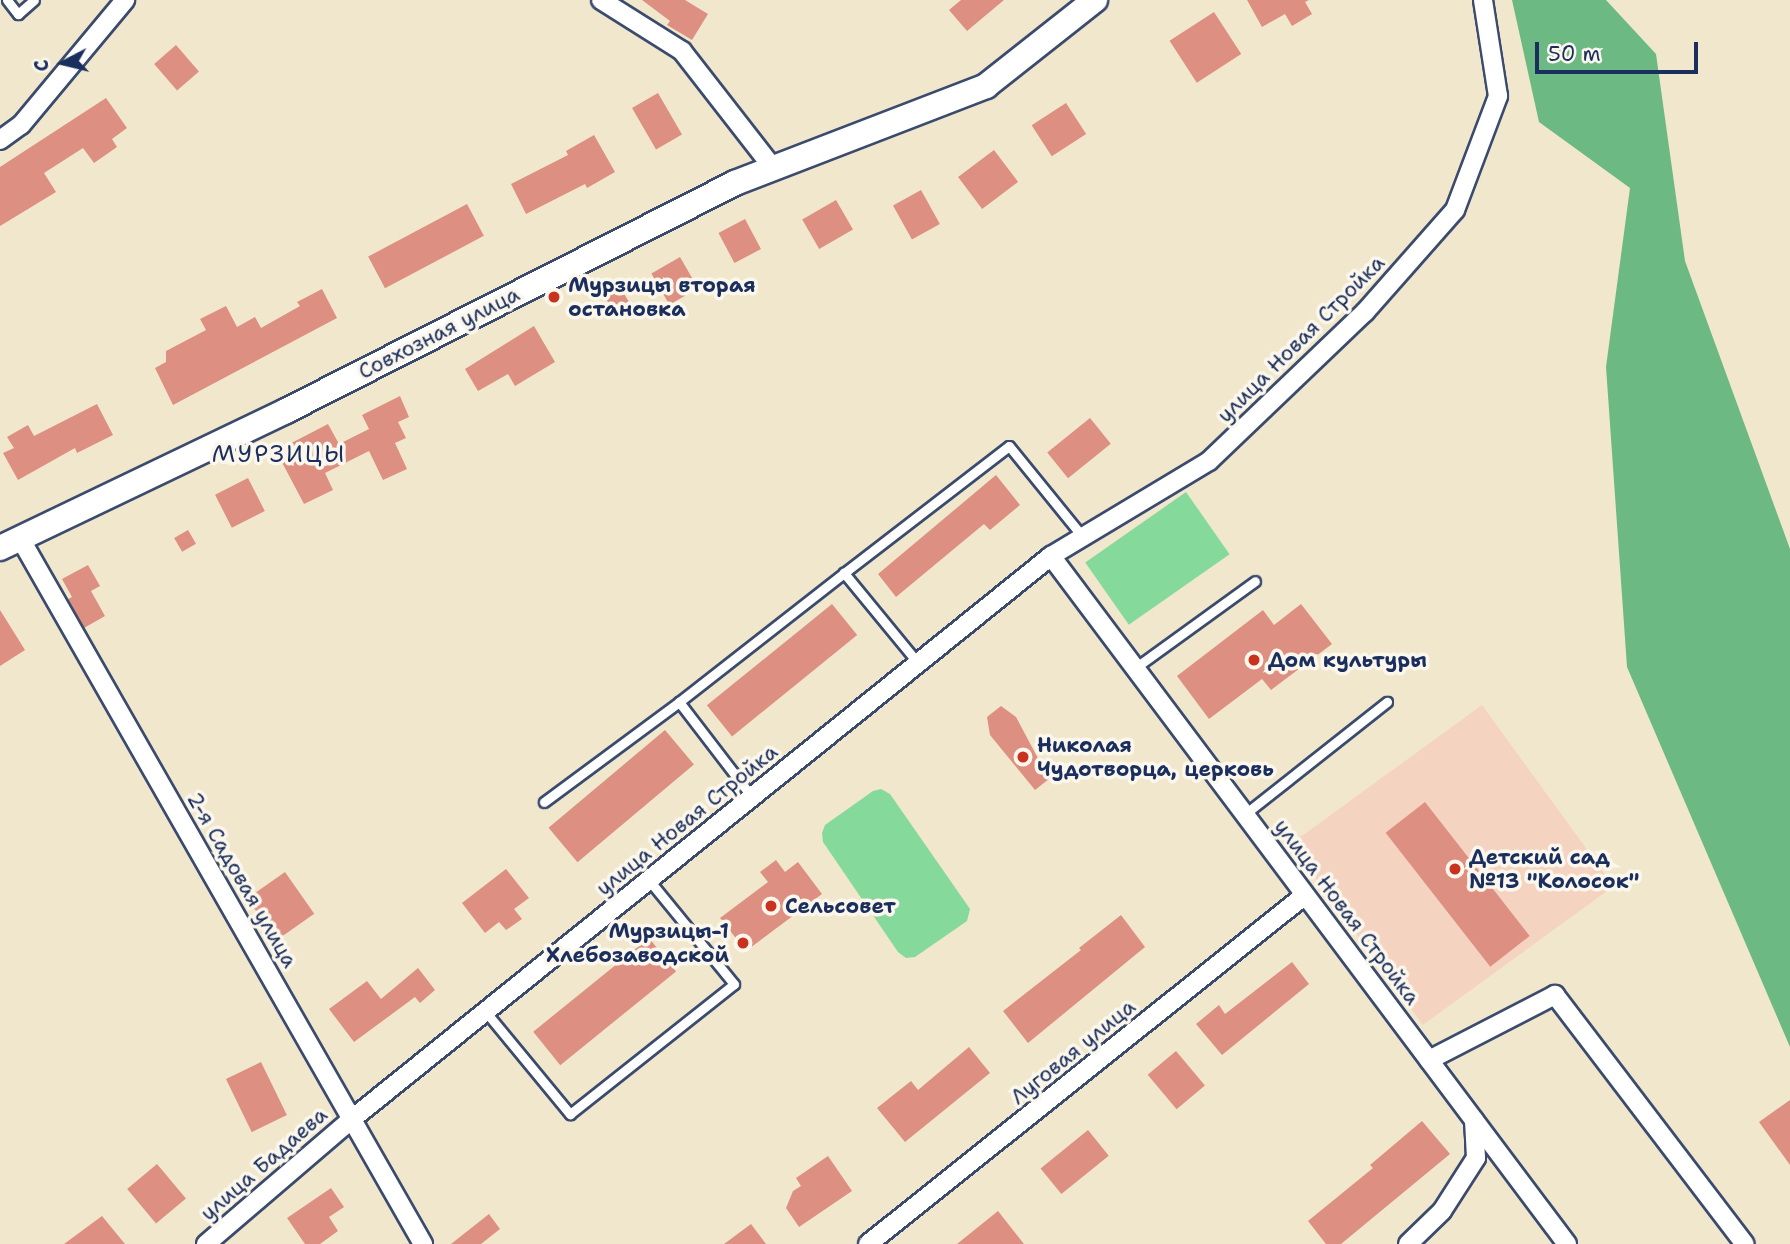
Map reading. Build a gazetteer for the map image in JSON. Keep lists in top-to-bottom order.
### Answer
{
  "streets": {
    "street": [
      "Совхозная улица",
      "улица Новая Стройка",
      "2-я Садовая улица",
      "Луговая улица",
      "улица Бадаева"
    ]
  },
  "crossings": [
    ["Совхозная улица", "2-я Садовая улица"],
    ["улица Новая Стройка", "2-я Садовая улица"],
    ["улица Новая Стройка", "Луговая улица"],
    ["улица Новая Стройка", "улица Бадаева"],
    ["2-я Садовая улица", "улица Бадаева"]
  ],
  "districts": ["МУРЗИЦЫ"],
  "places": [
    "Мурзицы вторая остановка",
    "Дом культуры",
    "Николая Чудотворца, церковь",
    "Детский сад №13 \"Колосок\"",
    "Сельсовет",
    "Мурзицы-1 Хлебозаводской"
  ],
  "scale_bar": "50 m",
  "north": "left"
}
